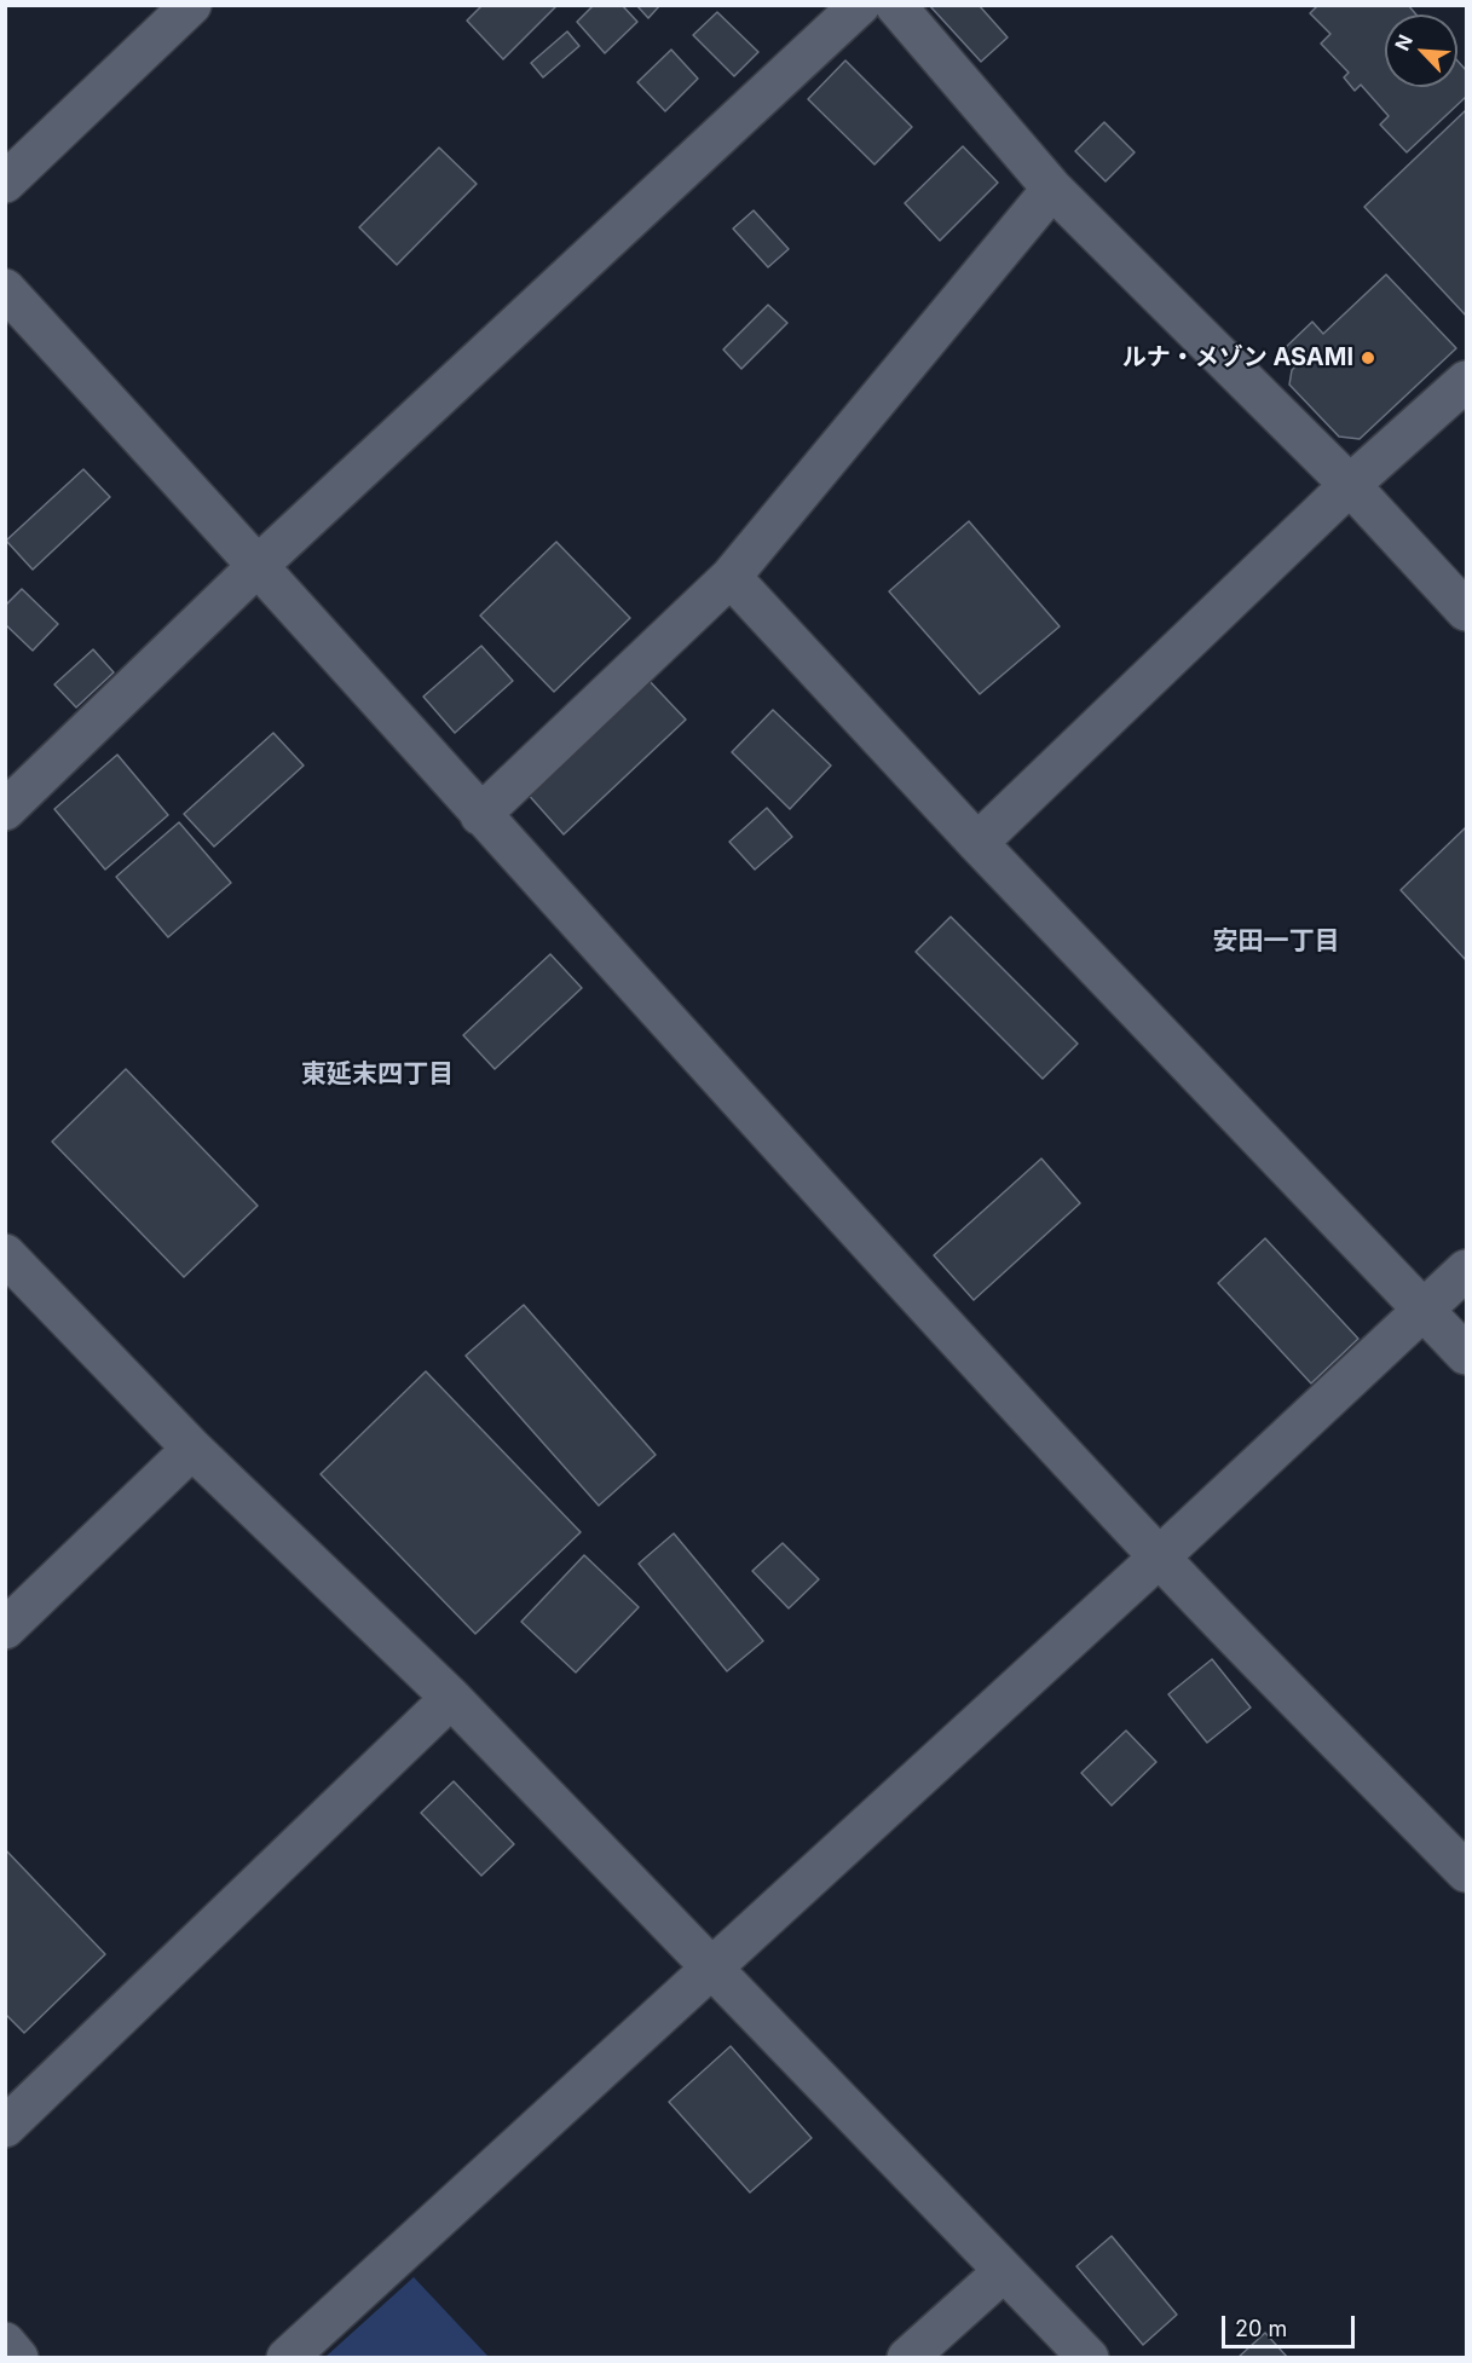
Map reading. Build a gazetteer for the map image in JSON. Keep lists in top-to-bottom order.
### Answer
{
  "districts": ["安田一丁目", "東延末四丁目"],
  "places": ["ルナ・メゾン ASAMI"],
  "scale_bar": "20 m",
  "north": "top left"
}
